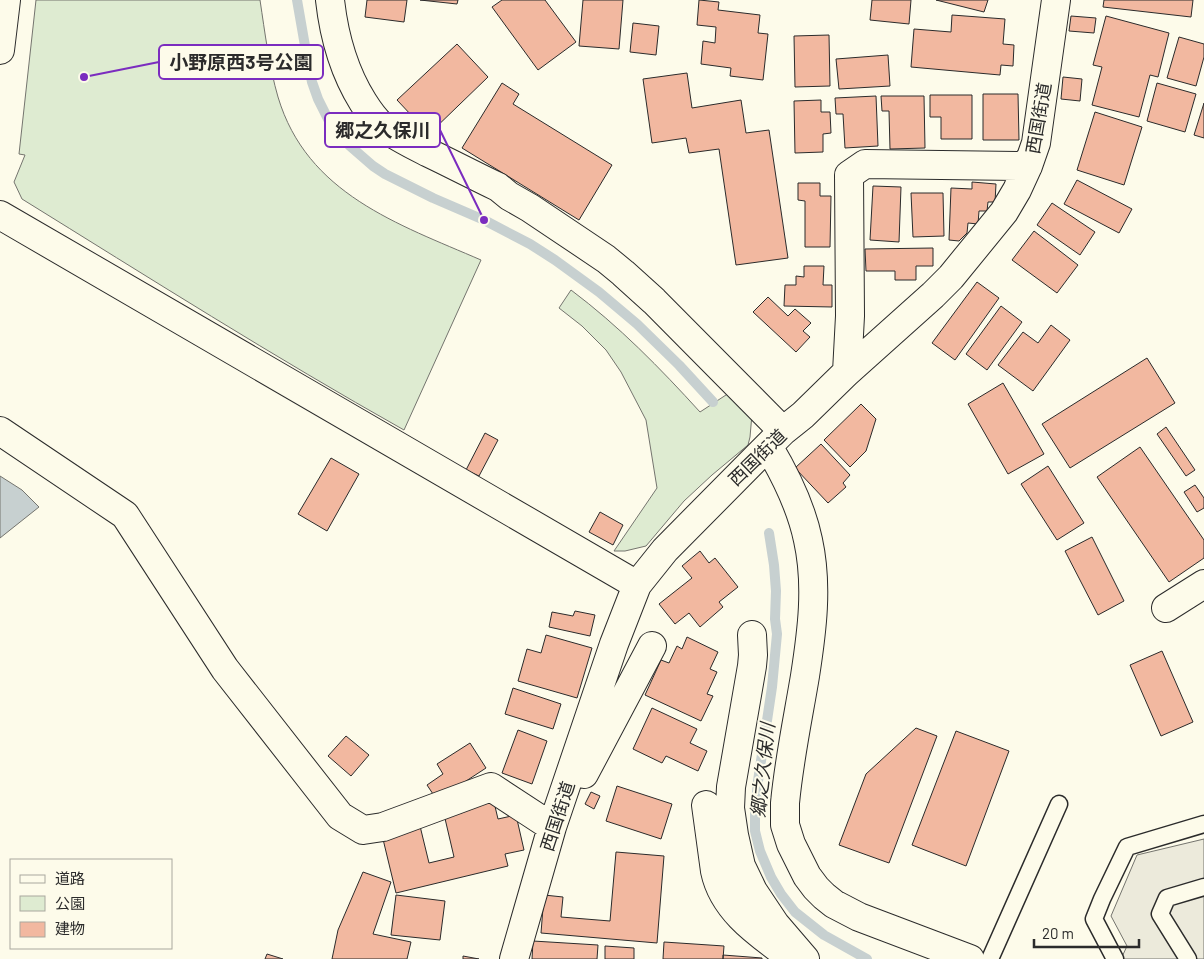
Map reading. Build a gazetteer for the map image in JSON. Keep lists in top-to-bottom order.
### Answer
{
  "streets": {
    "street": ["西国街道"]
  },
  "water": ["郷之久保川"],
  "places": ["小野原西3号公園", "郷之久保川"],
  "legend": ["道路", "公園", "建物"],
  "scale_bar": "20 m"
}
